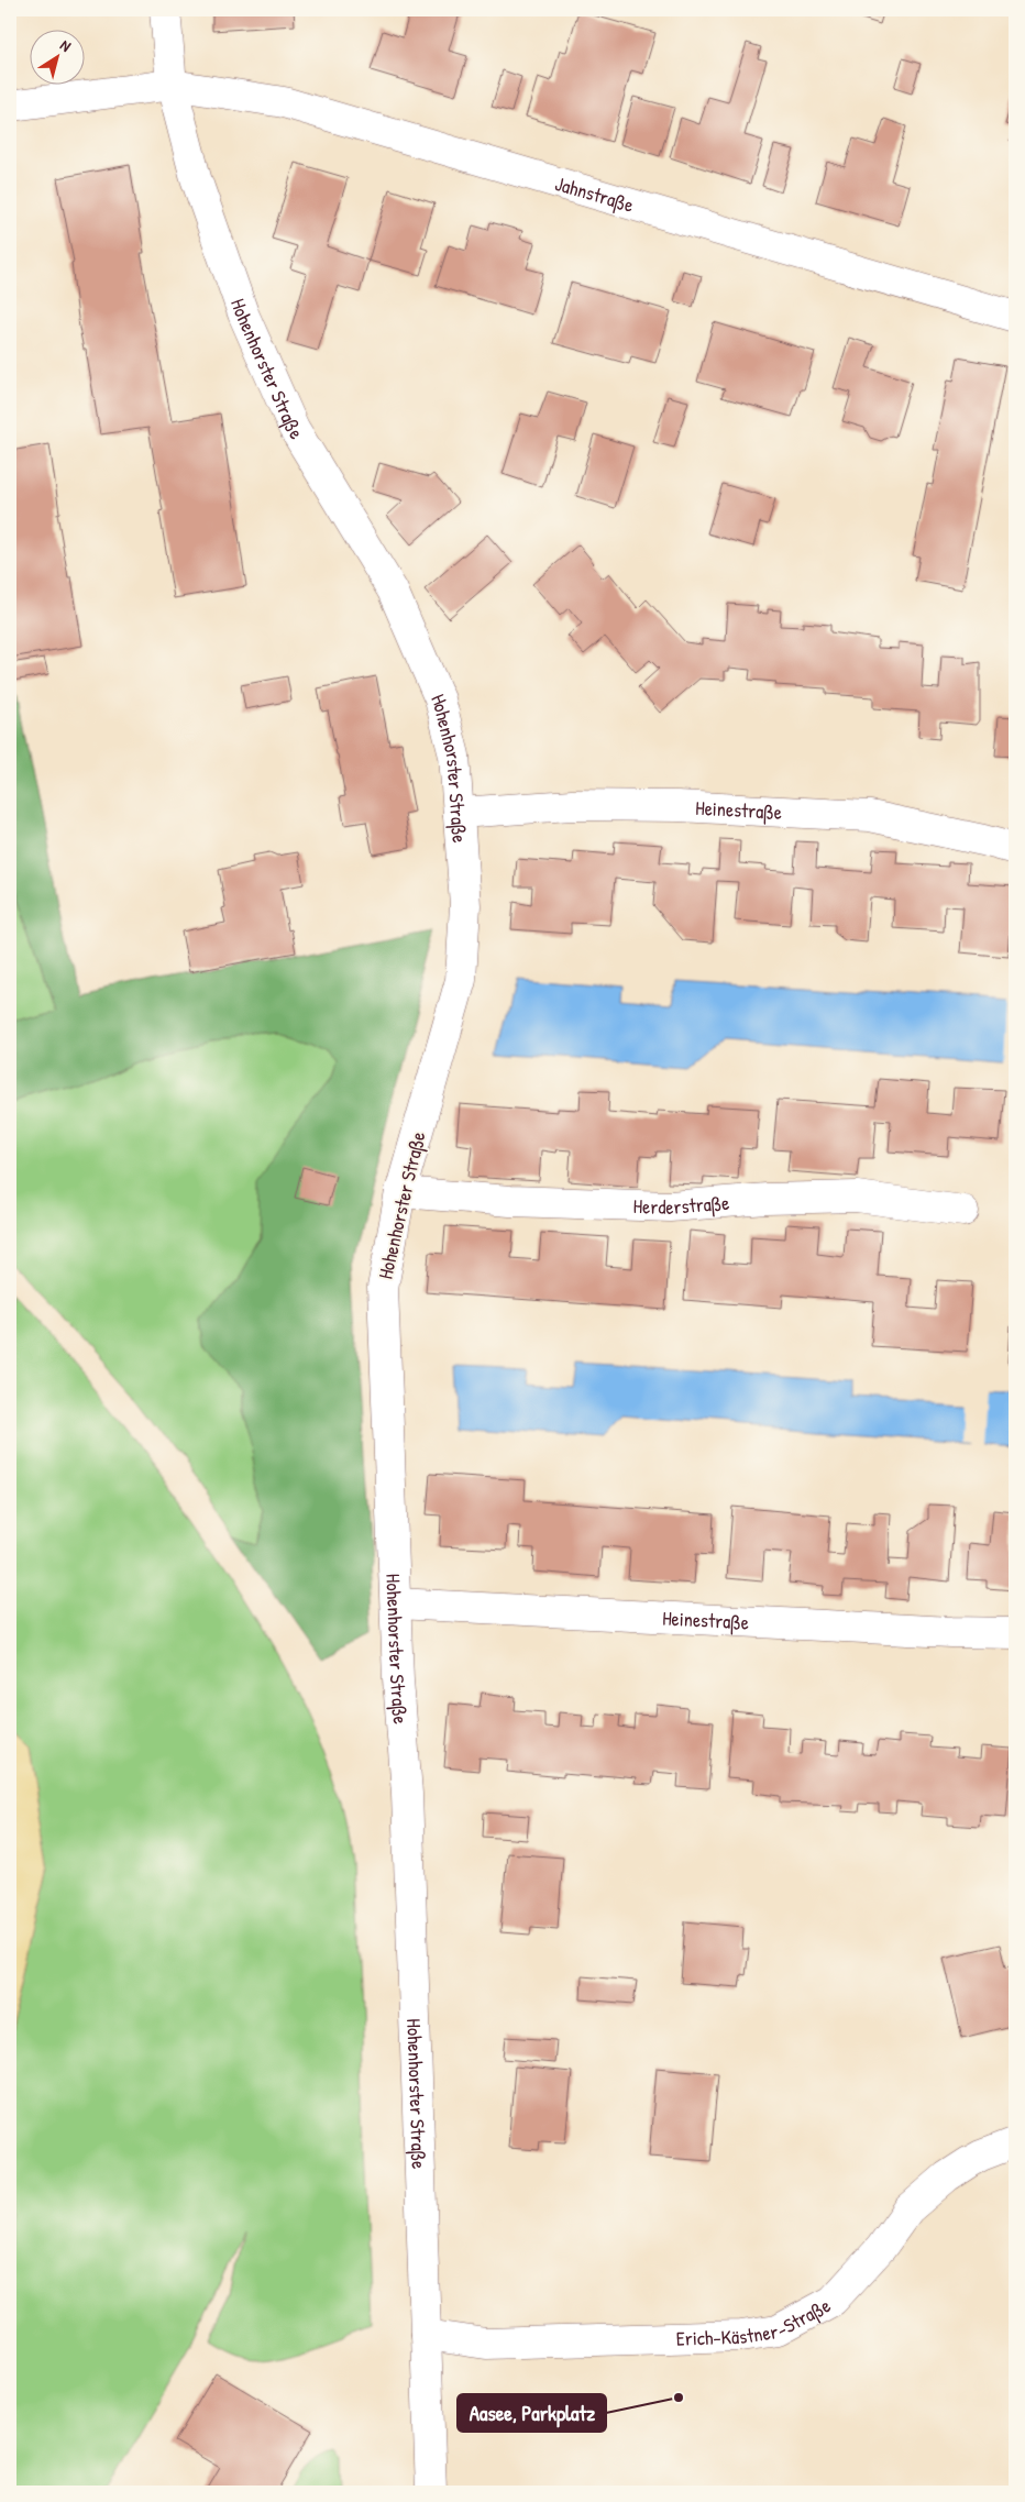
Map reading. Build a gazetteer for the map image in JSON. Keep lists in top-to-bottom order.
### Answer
{
  "streets": {
    "street": [
      "Jahnstraße",
      "Hohenhorster Straße",
      "Heinestraße",
      "Herderstraße",
      "Erich-Kästner-Straße"
    ]
  },
  "crossings": [
    ["Jahnstraße", "Hohenhorster Straße"],
    ["Hohenhorster Straße", "Heinestraße"],
    ["Hohenhorster Straße", "Herderstraße"],
    ["Hohenhorster Straße", "Erich-Kästner-Straße"]
  ],
  "places": ["Aasee, Parkplatz"],
  "north": "top right"
}
